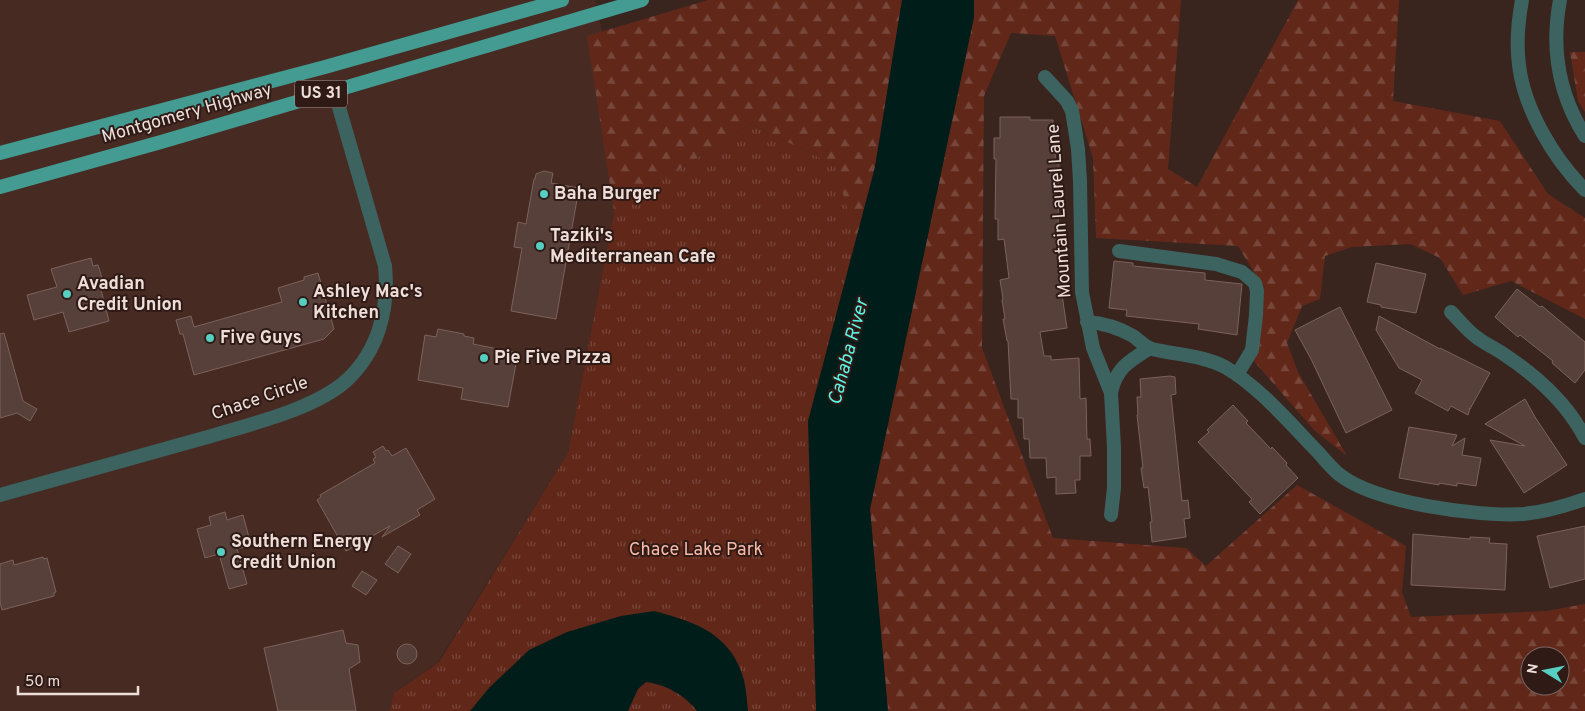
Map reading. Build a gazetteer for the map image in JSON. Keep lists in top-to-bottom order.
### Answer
{
  "streets": {
    "main road": ["US 31", "Montgomery Highway"],
    "street": ["Mountain Laurel Lane", "Chace Circle"]
  },
  "crossings": [
    ["Montgomery Highway", "Chace Circle"]
  ],
  "water": ["Cahaba River"],
  "parks": ["Chace Lake Park"],
  "places": [
    "Baha Burger",
    "Taziki's Mediterranean Cafe",
    "Avadian Credit Union",
    "Ashley Mac's Kitchen",
    "Five Guys",
    "Pie Five Pizza",
    "Southern Energy Credit Union"
  ],
  "scale_bar": "50 m",
  "north": "left"
}
